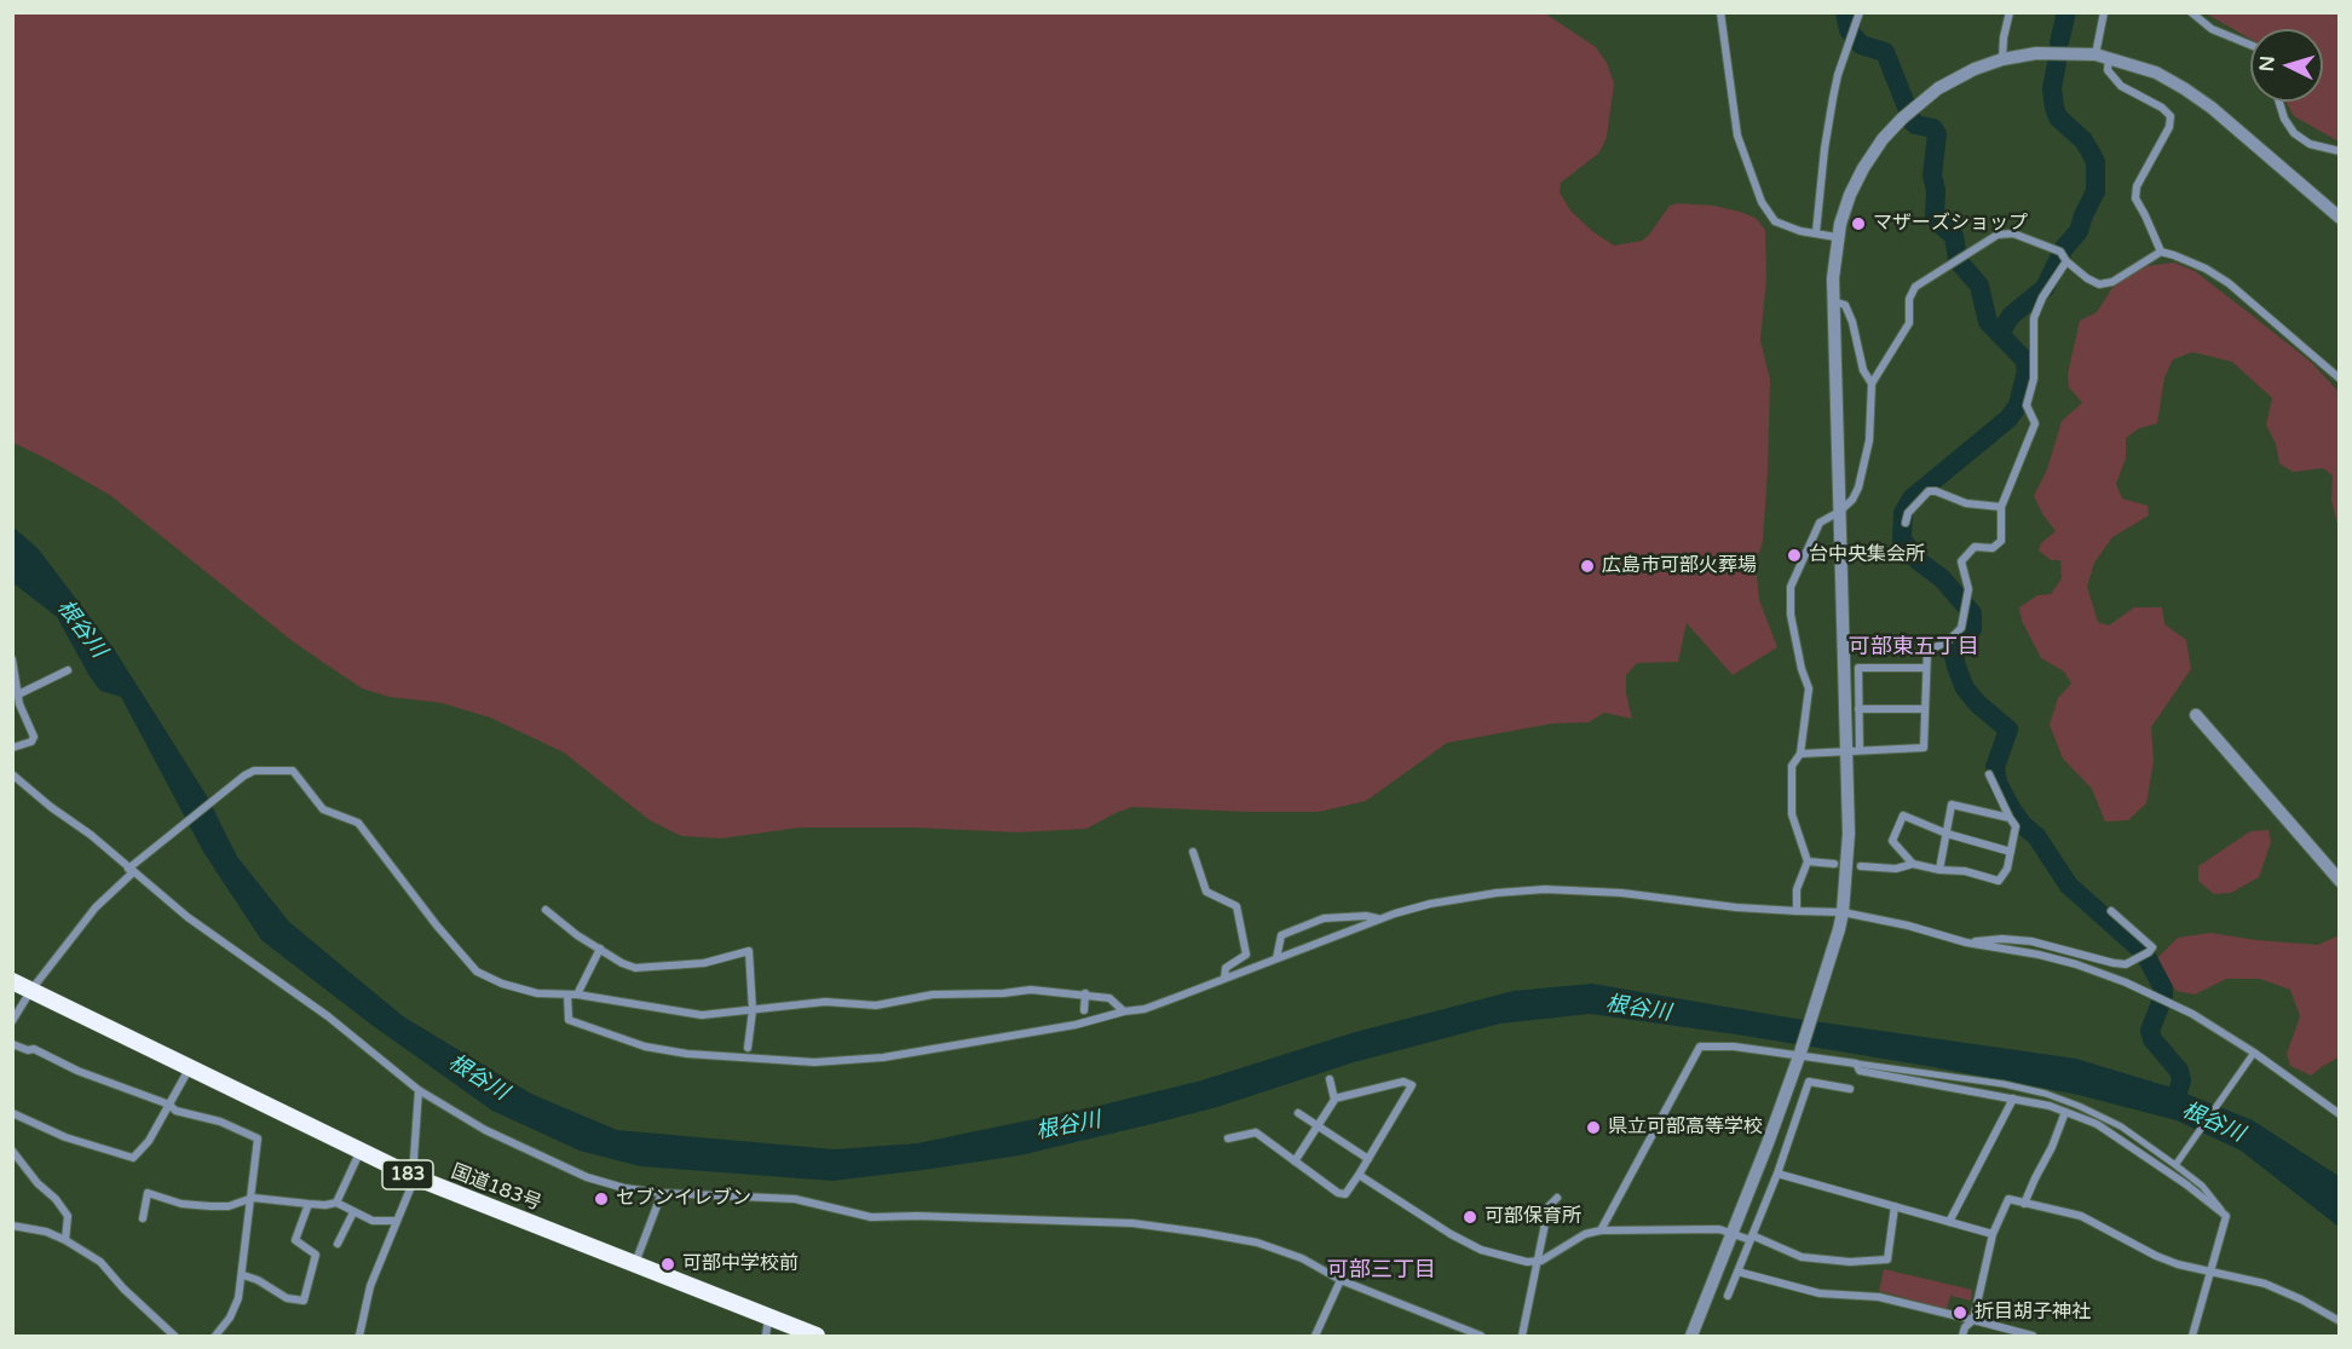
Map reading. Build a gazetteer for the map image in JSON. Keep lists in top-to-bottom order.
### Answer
{
  "streets": {
    "highway": ["183", "国道183号"]
  },
  "districts": ["可部東五丁目", "可部三丁目"],
  "water": ["根谷川"],
  "places": [
    "マザーズショップ",
    "台中央集会所",
    "広島市可部火葬場",
    "県立可部高等学校",
    "セブンイレブン",
    "可部保育所",
    "可部中学校前",
    "折目胡子神社"
  ],
  "north": "left"
}
